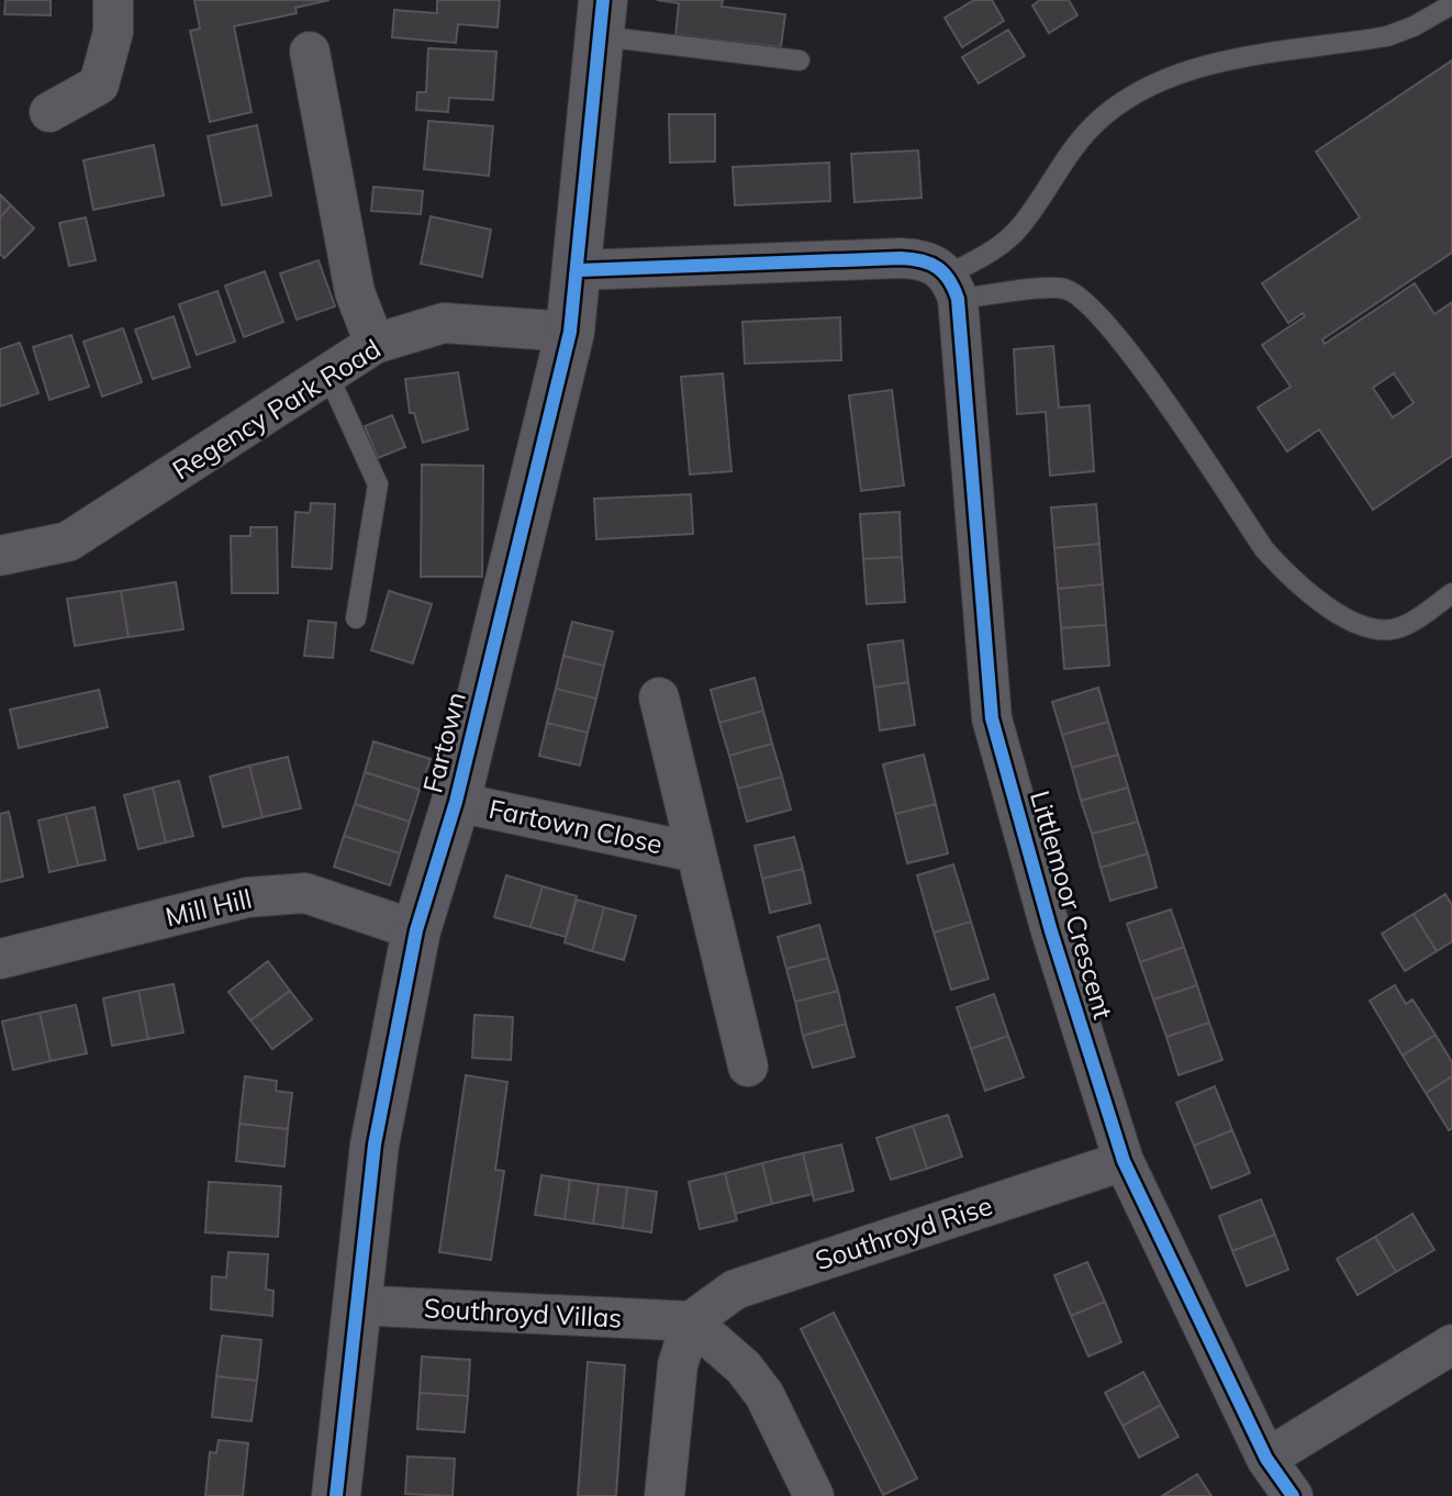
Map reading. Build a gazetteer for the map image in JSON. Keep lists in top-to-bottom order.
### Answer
{
  "streets": {
    "street": [
      "Regency Park Road",
      "Fartown",
      "Fartown Close",
      "Littlemoor Crescent",
      "Mill Hill",
      "Southroyd Rise",
      "Southroyd Villas"
    ]
  },
  "crossings": [
    ["Regency Park Road", "Fartown"],
    ["Fartown", "Fartown Close"],
    ["Fartown", "Mill Hill"],
    ["Fartown", "Southroyd Villas"],
    ["Littlemoor Crescent", "Southroyd Rise"],
    ["Southroyd Rise", "Southroyd Villas"]
  ]
}
